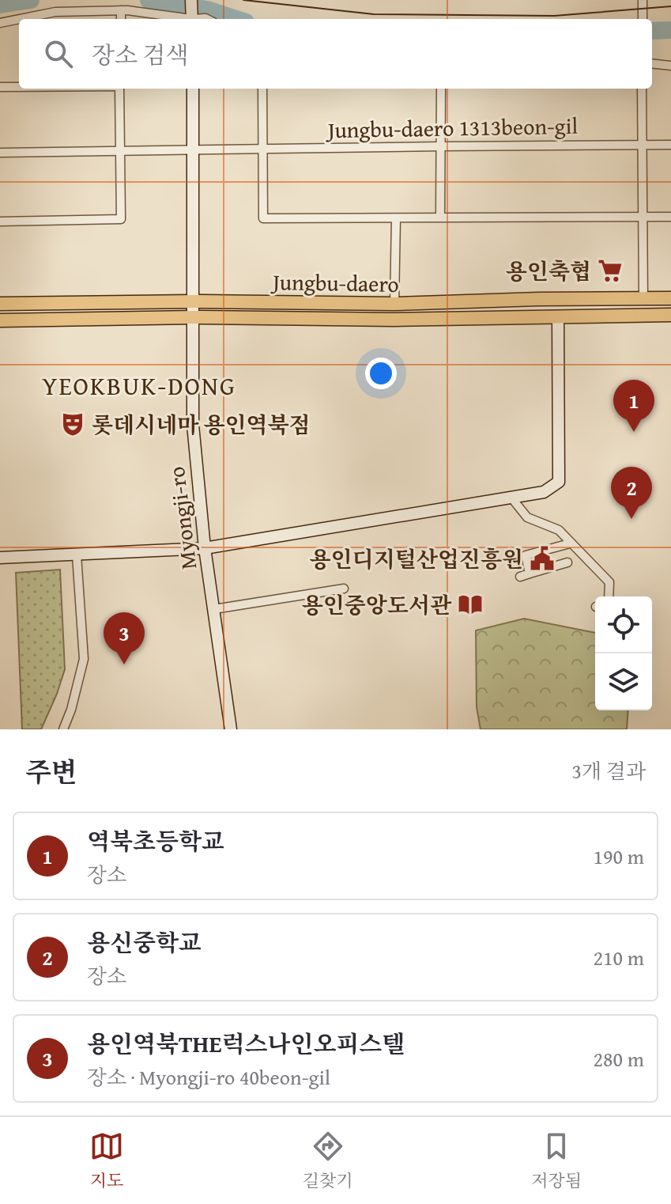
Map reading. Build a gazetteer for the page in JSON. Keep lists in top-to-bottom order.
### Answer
{
  "streets": {
    "main road": ["Jungbu-daero"],
    "street": ["Jungbu-daero 1313beon-gil", "Myongji-ro"]
  },
  "crossings": [
    ["Jungbu-daero 1313beon-gil", "Myongji-ro"],
    ["Jungbu-daero", "Myongji-ro"]
  ],
  "districts": ["YEOKBUK-DONG"],
  "places": {
    "supermarket": ["용인축협"],
    "theatre": ["롯데시네마 용인역북점"],
    "public building": ["용인디지털산업진흥원"],
    "library": ["용인중앙도서관"]
  },
  "page": {
    "search": "장소 검색",
    "pins": ["1", "2", "3"],
    "heading": ["주변", "3개 결과"],
    "list": [
      {
        "mark": "1",
        "name": "역북초등학교",
        "note": "장소",
        "value": "190 m"
      },
      {
        "mark": "2",
        "name": "용신중학교",
        "note": "장소",
        "value": "210 m"
      },
      {
        "mark": "3",
        "name": "용인역북THE럭스나인오피스텔",
        "note": "장소 · Myongji-ro 40beon-gil",
        "value": "280 m"
      }
    ],
    "nav": ["지도", "길찾기", "저장됨"]
  }
}
